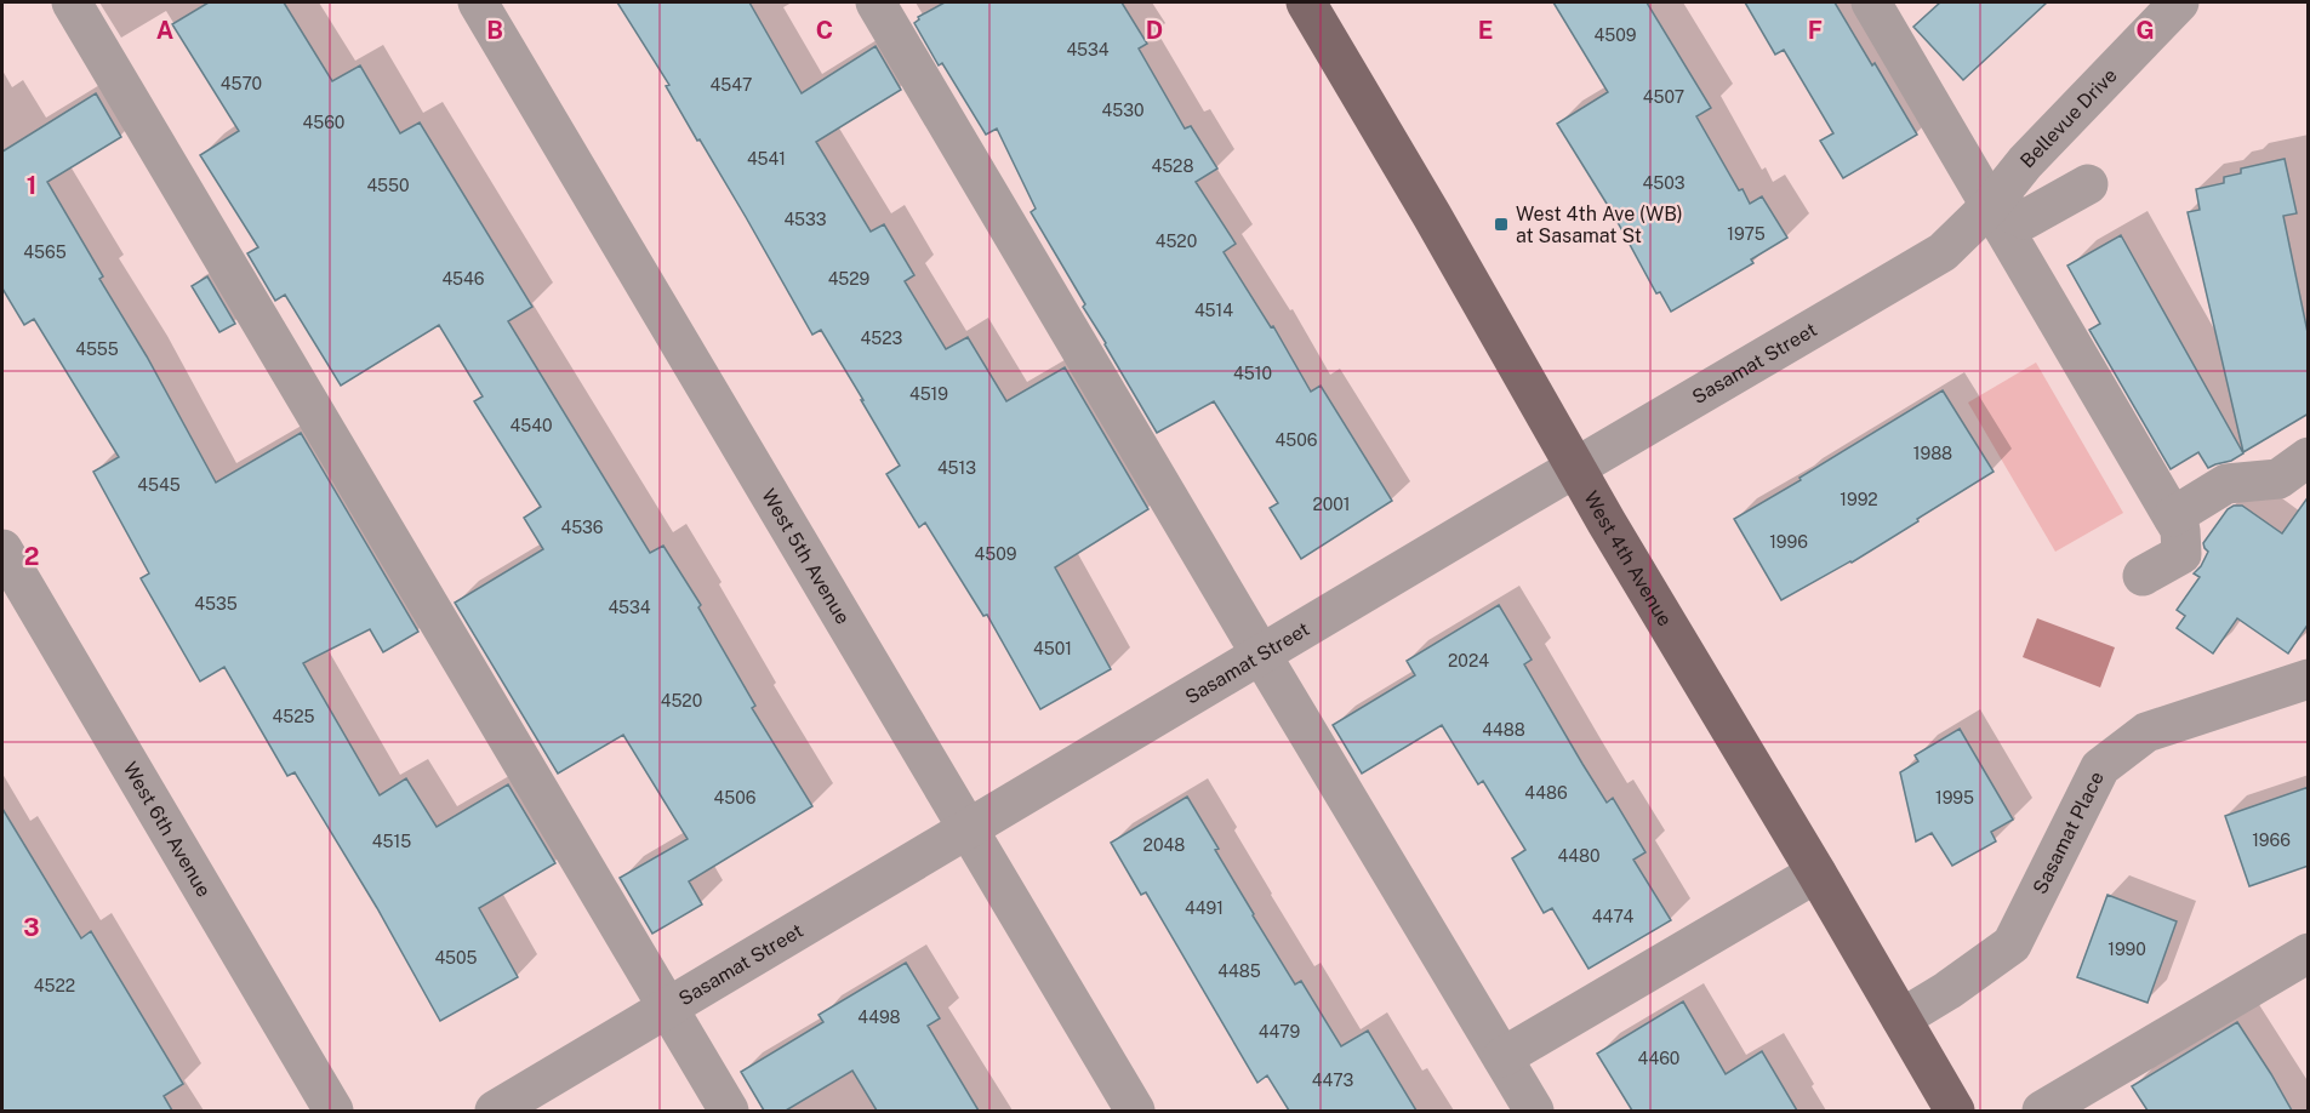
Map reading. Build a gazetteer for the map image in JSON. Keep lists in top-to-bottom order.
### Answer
{
  "streets": {
    "main road": ["West 4th Avenue"],
    "street": [
      "Bellevue Drive",
      "Sasamat Street",
      "West 5th Avenue",
      "West 6th Avenue",
      "Sasamat Place"
    ]
  },
  "crossings": [
    ["Bellevue Drive", "Sasamat Street"],
    ["Sasamat Street", "West 5th Avenue"],
    ["Sasamat Street", "West 4th Avenue"],
    ["West 4th Avenue", "Sasamat Place"]
  ],
  "places": {
    "transit": ["West 4th Ave (WB) at Sasamat St"]
  },
  "house_numbers": [
    "4509",
    "4534",
    "4570",
    "4547",
    "4507",
    "4530",
    "4560",
    "4541",
    "4528",
    "4503",
    "4550",
    "4533",
    "1975",
    "4520",
    "4565",
    "4546",
    "4529",
    "4514",
    "4523",
    "4555",
    "4510",
    "4519",
    "4540",
    "4506",
    "1988",
    "4513",
    "4545",
    "1992",
    "2001",
    "4536",
    "1996",
    "4509",
    "4535",
    "4534",
    "4501",
    "2024",
    "4520",
    "4525",
    "4488",
    "4486",
    "4506",
    "1995",
    "1966",
    "4515",
    "2048",
    "4480",
    "4491",
    "4474",
    "1990",
    "4505",
    "4485",
    "4522",
    "4498",
    "4479",
    "4460",
    "4473"
  ],
  "grid": {
    "columns": [
      "A",
      "B",
      "C",
      "D",
      "E",
      "F",
      "G"
    ],
    "rows": ["1", "2", "3"]
  }
}
